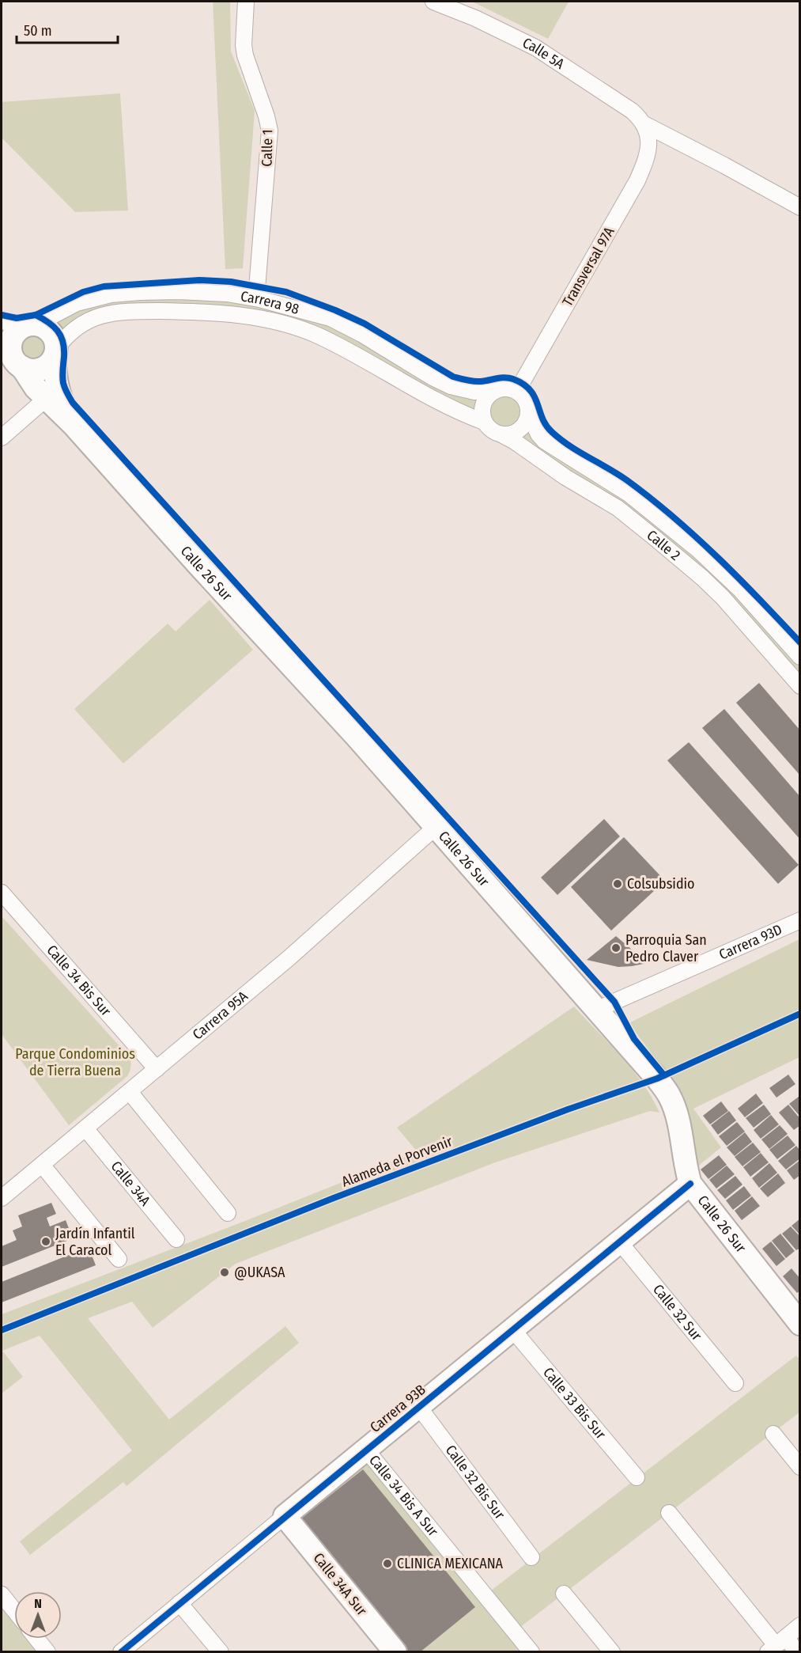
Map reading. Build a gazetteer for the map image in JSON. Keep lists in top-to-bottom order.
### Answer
{
  "streets": {
    "street": [
      "Calle 5A",
      "Calle 1",
      "Transversal 97A",
      "Carrera 98",
      "Calle 2",
      "Calle 26 Sur",
      "Carrera 93D",
      "Calle 34 Bis Sur",
      "Carrera 95A",
      "Calle 34A",
      "Calle 32 Sur",
      "Calle 33 Bis Sur",
      "Carrera 93B",
      "Calle 32 Bis Sur",
      "Calle 34 Bis A Sur",
      "Calle 34A Sur"
    ],
    "cycle path": ["Alameda el Porvenir"]
  },
  "crossings": [
    ["Calle 5A", "Transversal 97A"],
    ["Calle 1", "Carrera 98"],
    ["Transversal 97A", "Carrera 98"],
    ["Transversal 97A", "Calle 2"],
    ["Carrera 98", "Calle 2"],
    ["Carrera 98", "Calle 26 Sur"],
    ["Calle 26 Sur", "Carrera 93D"],
    ["Calle 26 Sur", "Carrera 95A"],
    ["Calle 26 Sur", "Carrera 93B"],
    ["Calle 34 Bis Sur", "Carrera 95A"],
    ["Carrera 95A", "Calle 34A"],
    ["Calle 32 Sur", "Carrera 93B"],
    ["Calle 33 Bis Sur", "Carrera 93B"],
    ["Carrera 93B", "Calle 32 Bis Sur"],
    ["Carrera 93B", "Calle 34 Bis A Sur"],
    ["Carrera 93B", "Calle 34A Sur"]
  ],
  "parks": ["Parque Condominios de Tierra Buena"],
  "places": [
    "Colsubsidio",
    "Parroquia San Pedro Claver",
    "Jardín Infantil El Caracol",
    "@UKASA",
    "CLINICA MEXICANA"
  ],
  "scale_bar": "50 m",
  "north": "top"
}
